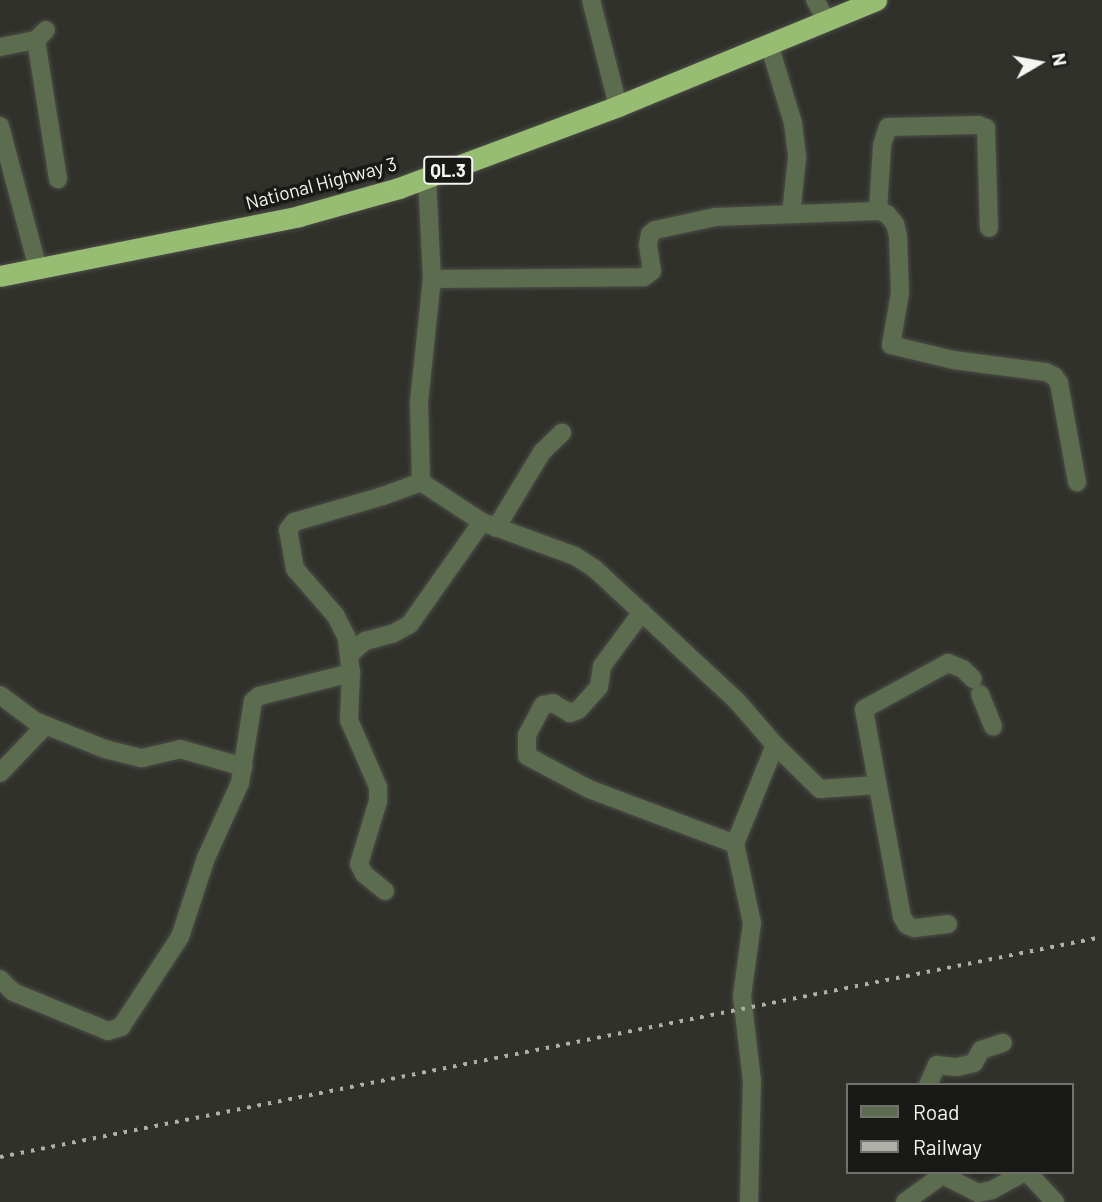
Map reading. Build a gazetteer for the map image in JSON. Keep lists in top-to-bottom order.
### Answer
{
  "streets": {
    "highway": ["QL.3", "National Highway 3"]
  },
  "legend": ["Road", "Railway"],
  "north": "right"
}
